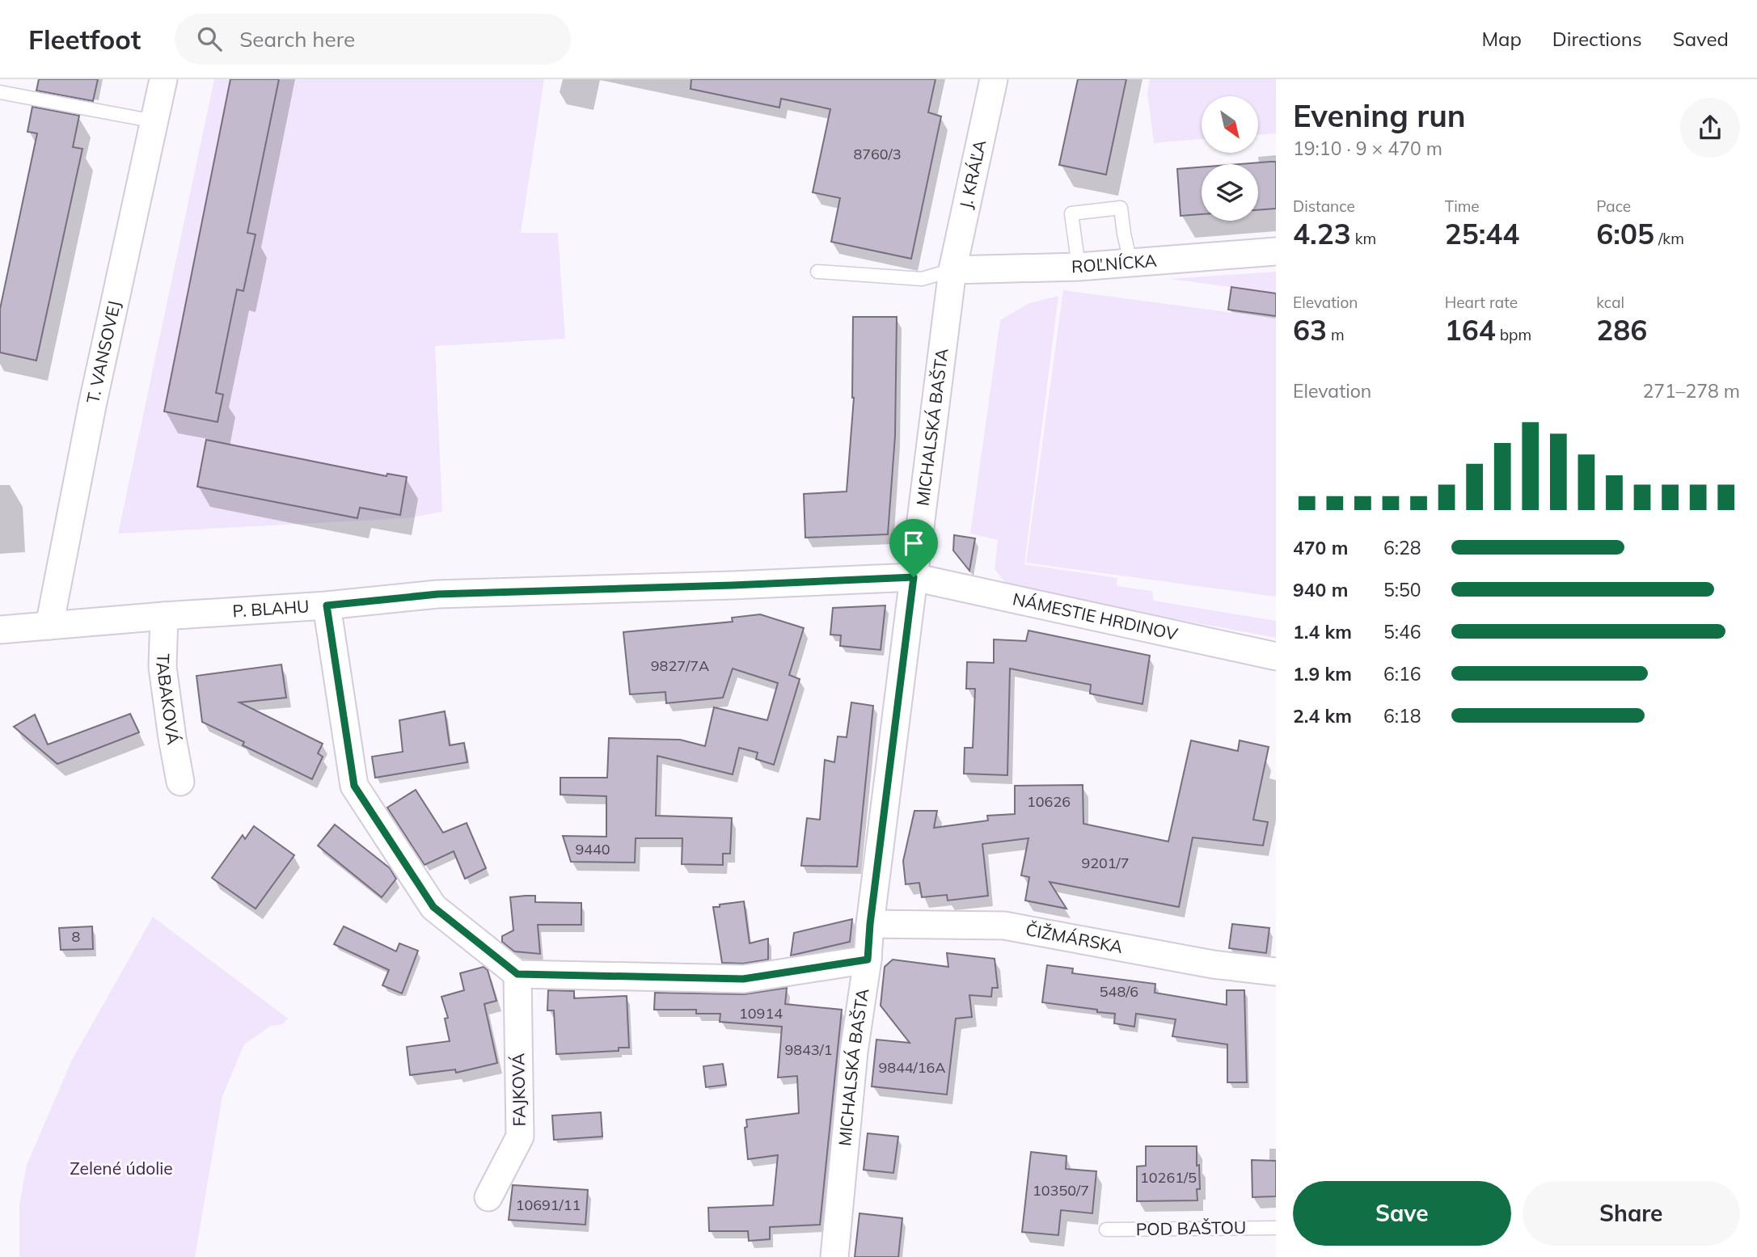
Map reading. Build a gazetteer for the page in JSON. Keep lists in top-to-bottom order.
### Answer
{
  "streets": {
    "street": [
      "J. KRÁĽA",
      "ROĽNÍCKA",
      "T. VANSOVEJ",
      "MICHALSKÁ BAŠTA",
      "P. BLAHU",
      "NÁMESTIE HRDINOV",
      "TABAKOVÁ",
      "ČIŽMÁRSKA",
      "FAJKOVÁ"
    ],
    "lane": ["POD BAŠTOU"]
  },
  "crossings": [
    ["J. KRÁĽA", "ROĽNÍCKA"],
    ["J. KRÁĽA", "MICHALSKÁ BAŠTA"],
    ["ROĽNÍCKA", "MICHALSKÁ BAŠTA"],
    ["T. VANSOVEJ", "P. BLAHU"],
    ["MICHALSKÁ BAŠTA", "P. BLAHU"],
    ["MICHALSKÁ BAŠTA", "NÁMESTIE HRDINOV"],
    ["MICHALSKÁ BAŠTA", "ČIŽMÁRSKA"],
    ["P. BLAHU", "NÁMESTIE HRDINOV"],
    ["P. BLAHU", "TABAKOVÁ"]
  ],
  "parks": ["Zelené údolie"],
  "house_numbers": [
    "8760/3",
    "9827/7A",
    "10626",
    "9440",
    "9201/7",
    "8",
    "548/6",
    "10914",
    "9843/1",
    "9844/16A",
    "10261/5",
    "10350/7",
    "10691/11"
  ],
  "north": "bottom right",
  "page": {
    "header": "Fleetfoot",
    "search": "Search here",
    "nav": ["Map", "Directions", "Saved"],
    "heading": ["Evening run", "19:10 · 9 × 470 m"],
    "stats": [
      ["Distance", "4.23 km"],
      ["Time", "25:44"],
      ["Pace", "6:05 /km"],
      ["Elevation", "63 m"],
      ["Heart rate", "164 bpm"],
      ["kcal", "286"]
    ],
    "chart": ["Elevation", "271–278 m"],
    "list": [
      {
        "name": "470 m",
        "note": "6:28"
      },
      {
        "name": "940 m",
        "note": "5:50"
      },
      {
        "name": "1.4 km",
        "note": "5:46"
      },
      {
        "name": "1.9 km",
        "note": "6:16"
      },
      {
        "name": "2.4 km",
        "note": "6:18"
      }
    ],
    "buttons": ["Save", "Share"]
  }
}
